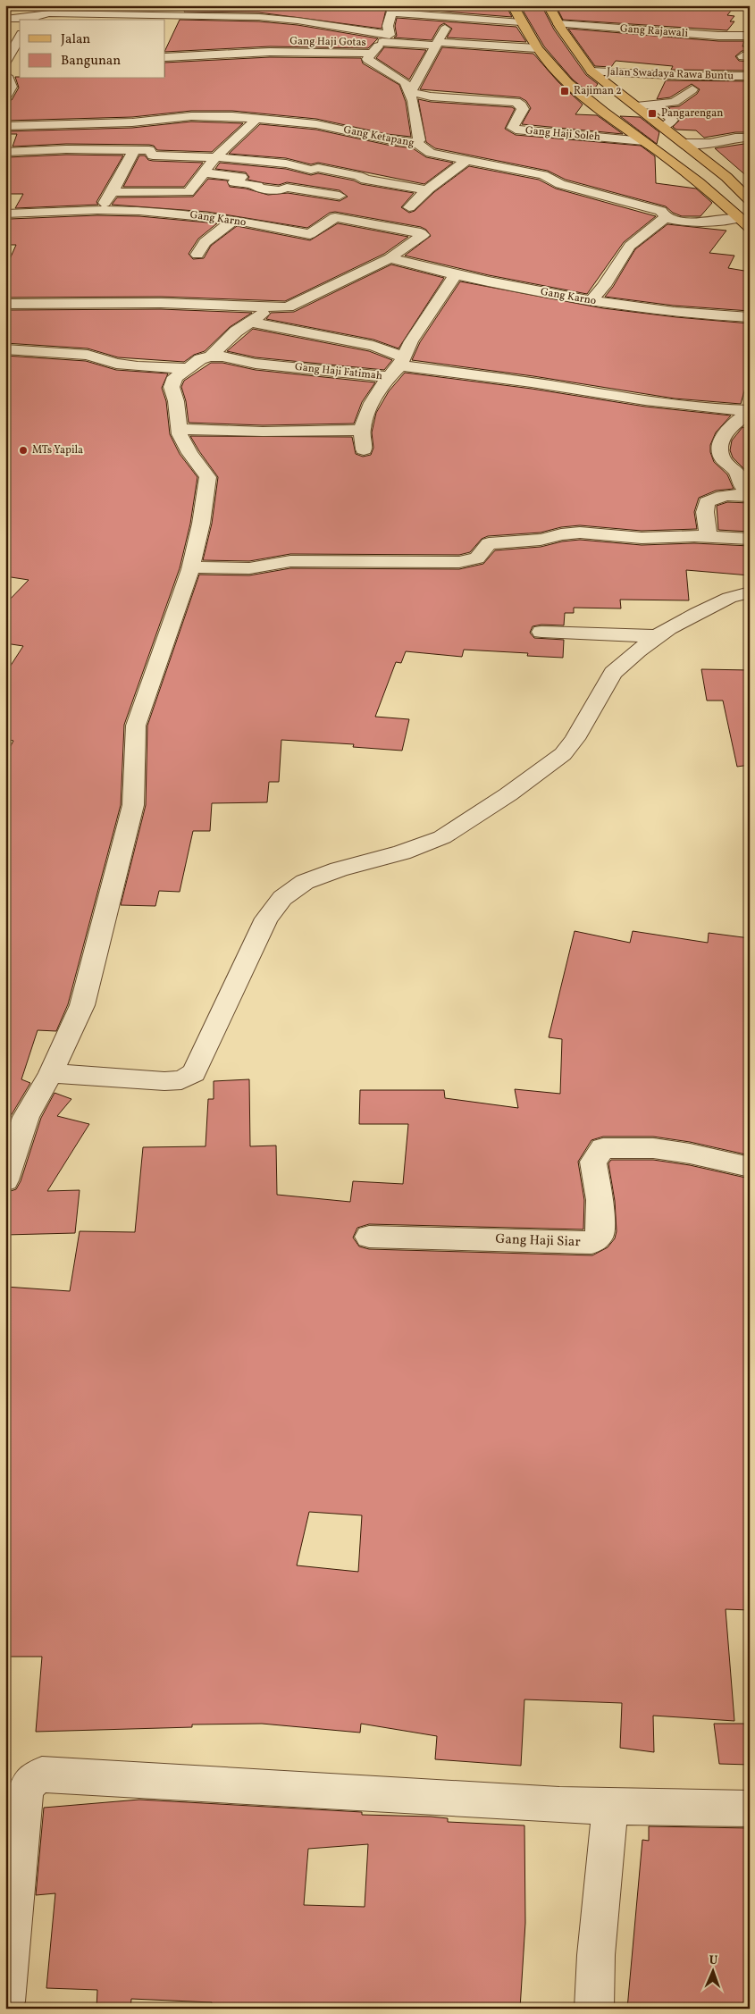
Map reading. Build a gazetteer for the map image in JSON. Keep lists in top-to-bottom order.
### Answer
{
  "streets": {
    "street": [
      "Gang Rajawali",
      "Gang Haji Gotas",
      "Jalan Swadaya Rawa Buntu",
      "Gang Haji Soleh",
      "Gang Ketapang",
      "Gang Karno",
      "Gang Haji Fatimah",
      "Gang Haji Siar"
    ]
  },
  "places": {
    "transit": ["Rajiman 2", "Pangarengan"],
    "other": ["MTs Yapila"]
  },
  "legend": ["Jalan", "Bangunan"],
  "north": "top"
}
